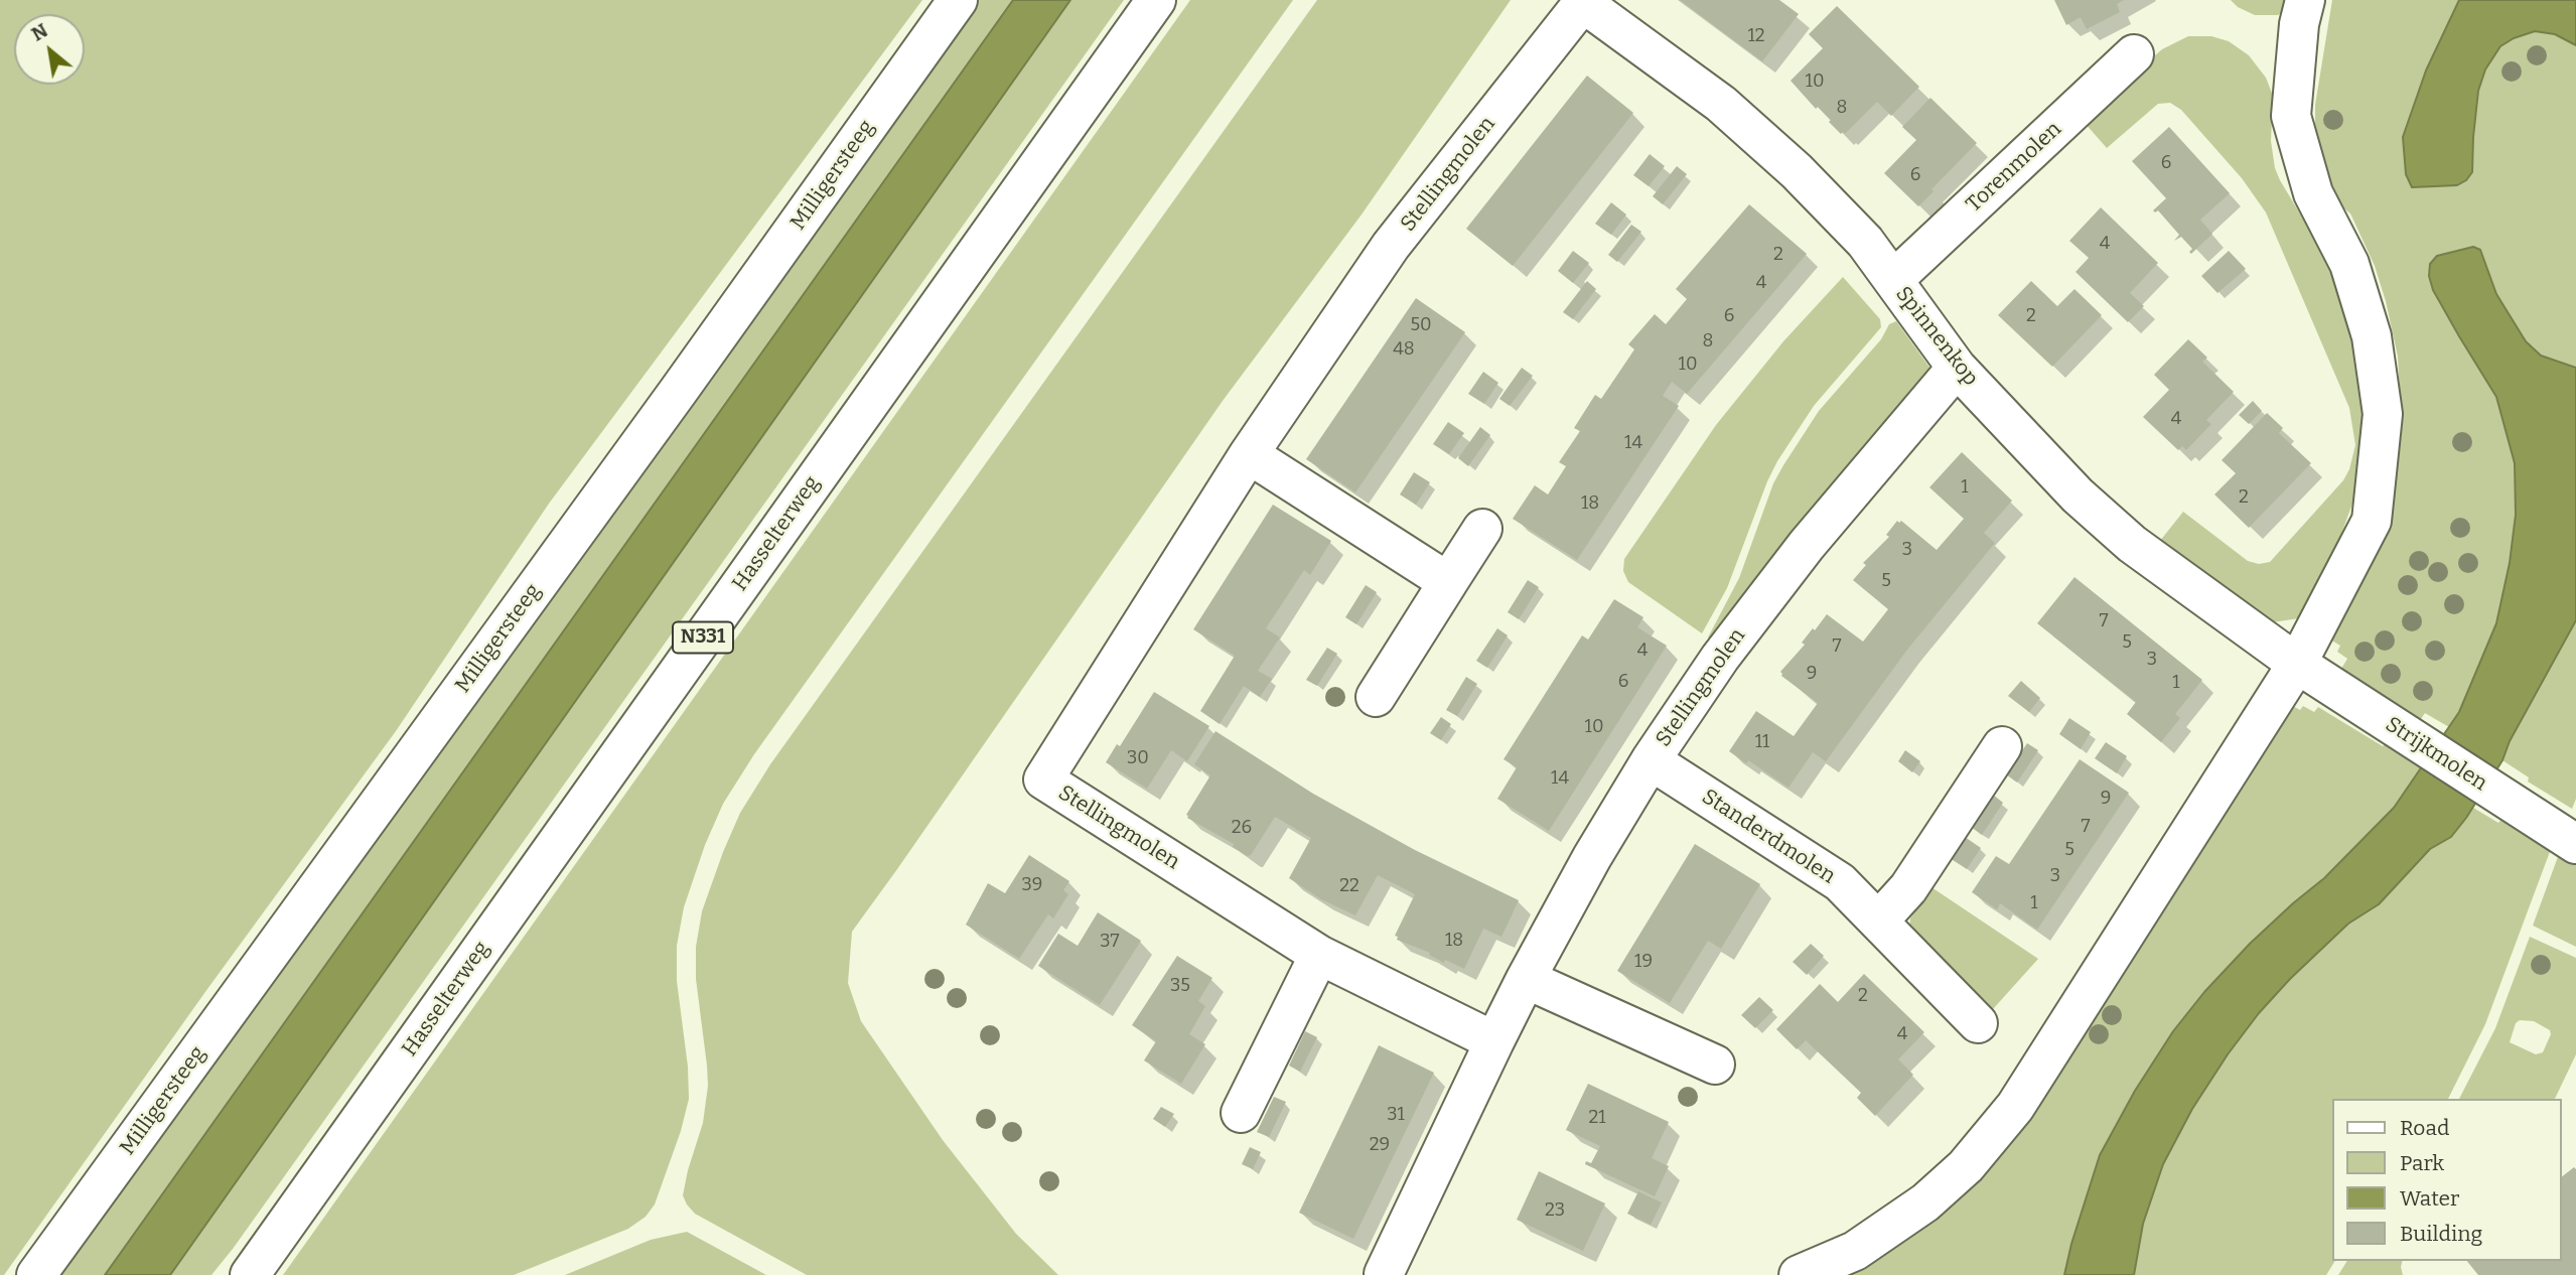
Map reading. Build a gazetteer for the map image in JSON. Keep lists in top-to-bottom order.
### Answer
{
  "streets": {
    "street": [
      "Torenmolen",
      "Stellingmolen",
      "Milligersteeg",
      "Spinnenkop",
      "Hasselterweg",
      "N331",
      "Strijkmolen",
      "Standerdmolen"
    ]
  },
  "crossings": [
    ["Torenmolen", "Spinnenkop"],
    ["Stellingmolen", "Spinnenkop"],
    ["Stellingmolen", "Standerdmolen"],
    ["Spinnenkop", "Strijkmolen"]
  ],
  "house_numbers": [
    "12",
    "10",
    "8",
    "6",
    "6",
    "4",
    "2",
    "4",
    "6",
    "2",
    "50",
    "8",
    "48",
    "10",
    "4",
    "14",
    "1",
    "2",
    "18",
    "3",
    "5",
    "7",
    "5",
    "7",
    "4",
    "3",
    "9",
    "6",
    "1",
    "10",
    "11",
    "30",
    "14",
    "9",
    "7",
    "26",
    "5",
    "3",
    "39",
    "22",
    "1",
    "18",
    "37",
    "19",
    "35",
    "2",
    "4",
    "31",
    "21",
    "29",
    "23"
  ],
  "legend": [
    "Road",
    "Park",
    "Water",
    "Building"
  ],
  "north": "top left"
}
